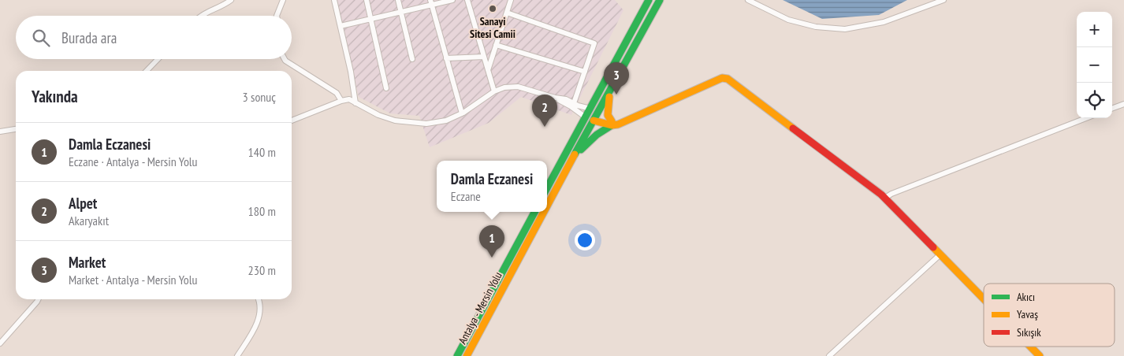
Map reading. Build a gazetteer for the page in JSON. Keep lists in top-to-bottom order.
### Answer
{
  "streets": {
    "main road": ["Antalya - Mersin Yolu"]
  },
  "places": ["Sanayi Sitesi Camii"],
  "legend": ["Akıcı", "Yavaş", "Sıkışık"],
  "page": {
    "map_buttons": ["+", "−"],
    "search": "Burada ara",
    "pins": ["3", "2", "1"],
    "heading": ["Yakında", "3 sonuç"],
    "list": [
      {
        "mark": "1",
        "name": "Damla Eczanesi",
        "note": "Eczane · Antalya - Mersin Yolu",
        "value": "140 m"
      },
      {
        "mark": "2",
        "name": "Alpet",
        "note": "Akaryakıt",
        "value": "180 m"
      },
      {
        "mark": "3",
        "name": "Market",
        "note": "Market · Antalya - Mersin Yolu",
        "value": "230 m"
      }
    ],
    "popup": ["Damla Eczanesi", "Eczane"]
  }
}
